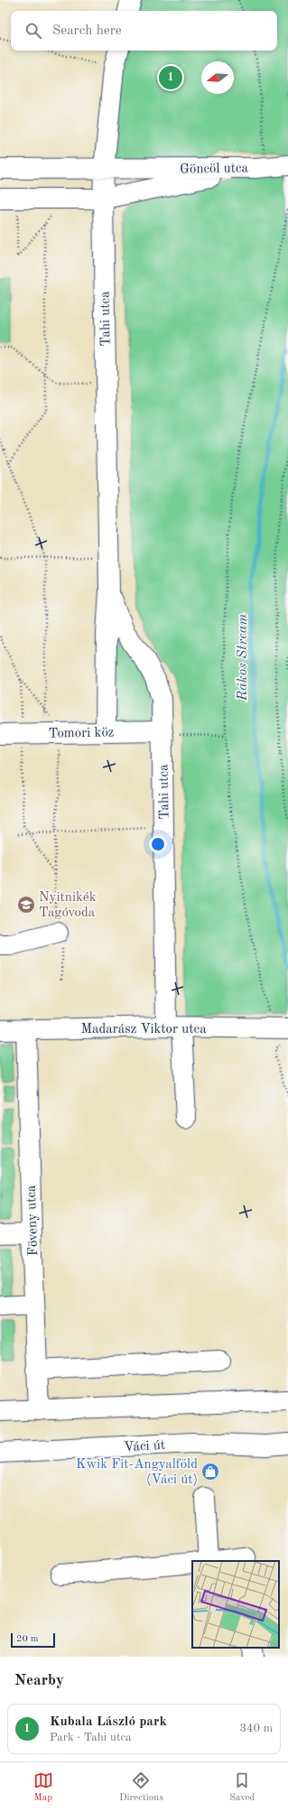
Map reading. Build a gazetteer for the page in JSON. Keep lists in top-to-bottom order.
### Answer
{
  "streets": {
    "street": [
      "Göncöl utca",
      "Tahi utca",
      "Tomori köz",
      "Madarász Viktor utca",
      "Föveny utca",
      "Váci út"
    ]
  },
  "crossings": [
    ["Göncöl utca", "Tahi utca"],
    ["Tahi utca", "Tomori köz"],
    ["Tahi utca", "Madarász Viktor utca"],
    ["Madarász Viktor utca", "Föveny utca"]
  ],
  "water": ["Rákos Stream"],
  "places": {
    "school or university": ["Nyitnikék Tagóvoda"],
    "shop": ["Kwik Fit-Angyalföld (Váci út)"]
  },
  "scale_bar": "20 m",
  "north": "left",
  "page": {
    "search": "Search here",
    "pins": "1",
    "scale": "20 m",
    "heading": "Nearby",
    "list": [
      {
        "mark": "1",
        "name": "Kubala László park",
        "note": "Park · Tahi utca",
        "value": "340 m"
      }
    ],
    "nav": ["Map", "Directions", "Saved"]
  }
}
